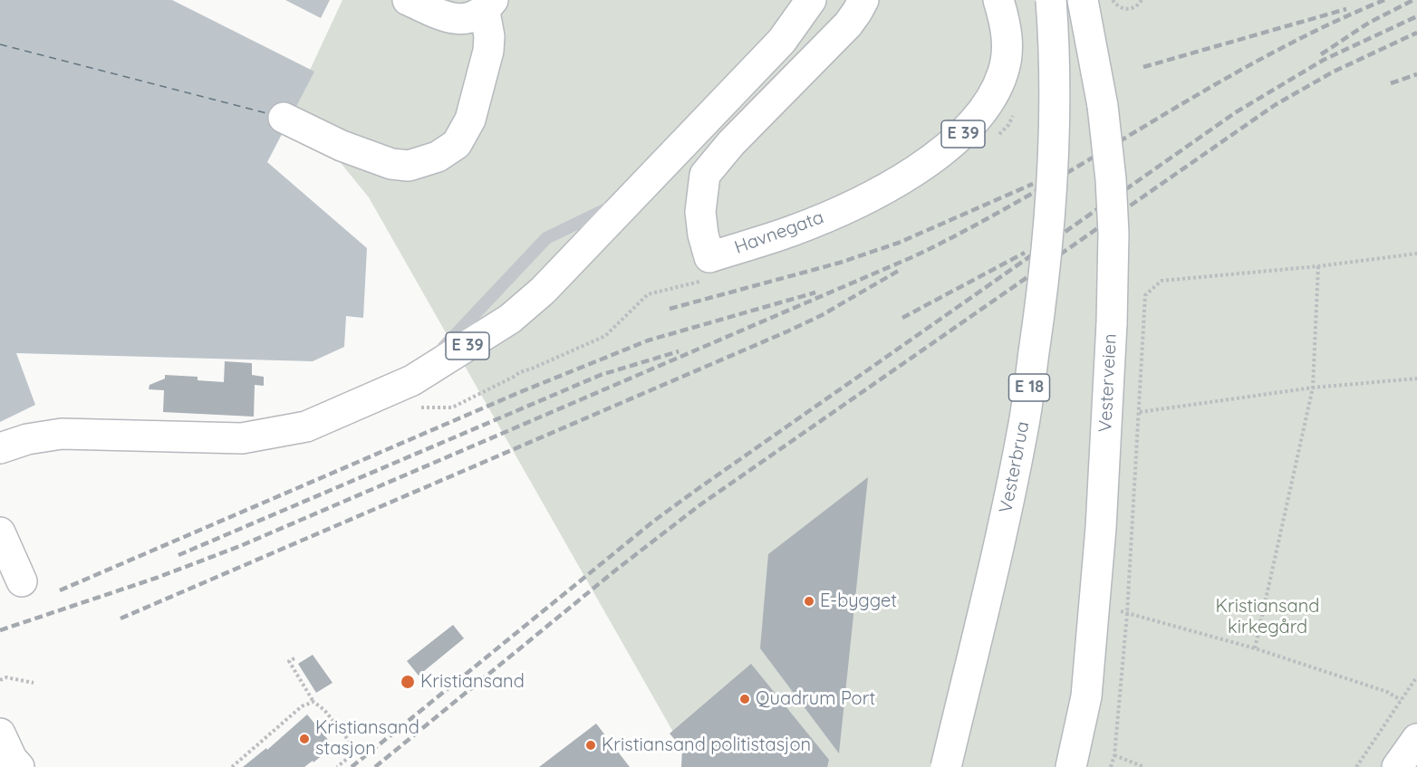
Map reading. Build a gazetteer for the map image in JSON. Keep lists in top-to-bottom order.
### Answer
{
  "streets": {
    "main road": [
      "E 39",
      "Havnegata",
      "Vesterveien",
      "E 18",
      "Vesterbrua"
    ]
  },
  "parks": ["Kristiansand kirkegård"],
  "places": [
    "E-bygget",
    "Kristiansand",
    "Quadrum Port",
    "Kristiansand stasjon",
    "Kristiansand politistasjon"
  ]
}
